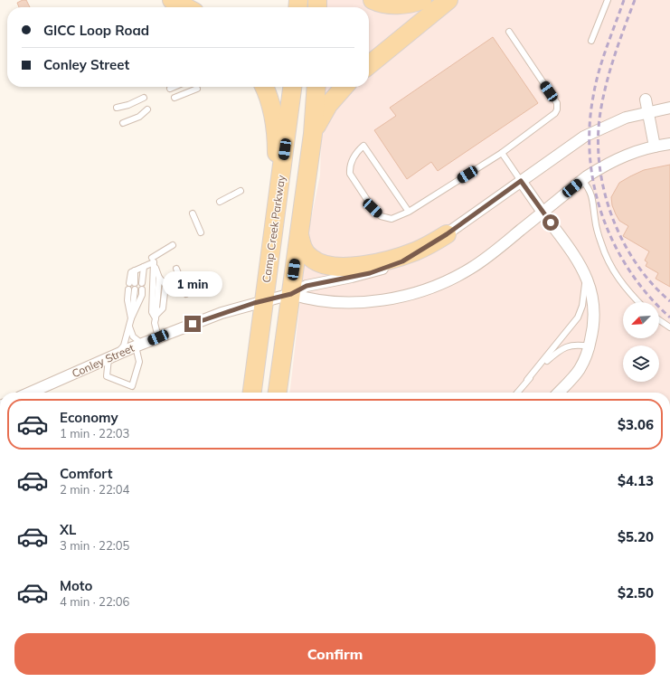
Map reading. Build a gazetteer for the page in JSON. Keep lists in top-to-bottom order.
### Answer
{
  "streets": {
    "main road": ["Camp Creek Parkway"],
    "street": ["Conley Street"]
  },
  "crossings": [
    ["Camp Creek Parkway", "Conley Street"]
  ],
  "north": "bottom left",
  "page": {
    "banner": ["GICC Loop Road", "Conley Street"],
    "bubble": "1 min",
    "list": [
      {
        "name": "Economy",
        "note": "1 min · 22:03",
        "value": "$3.06"
      },
      {
        "name": "Comfort",
        "note": "2 min · 22:04",
        "value": "$4.13"
      },
      {
        "name": "XL",
        "note": "3 min · 22:05",
        "value": "$5.20"
      },
      {
        "name": "Moto",
        "note": "4 min · 22:06",
        "value": "$2.50"
      }
    ],
    "buttons": "Confirm"
  }
}
